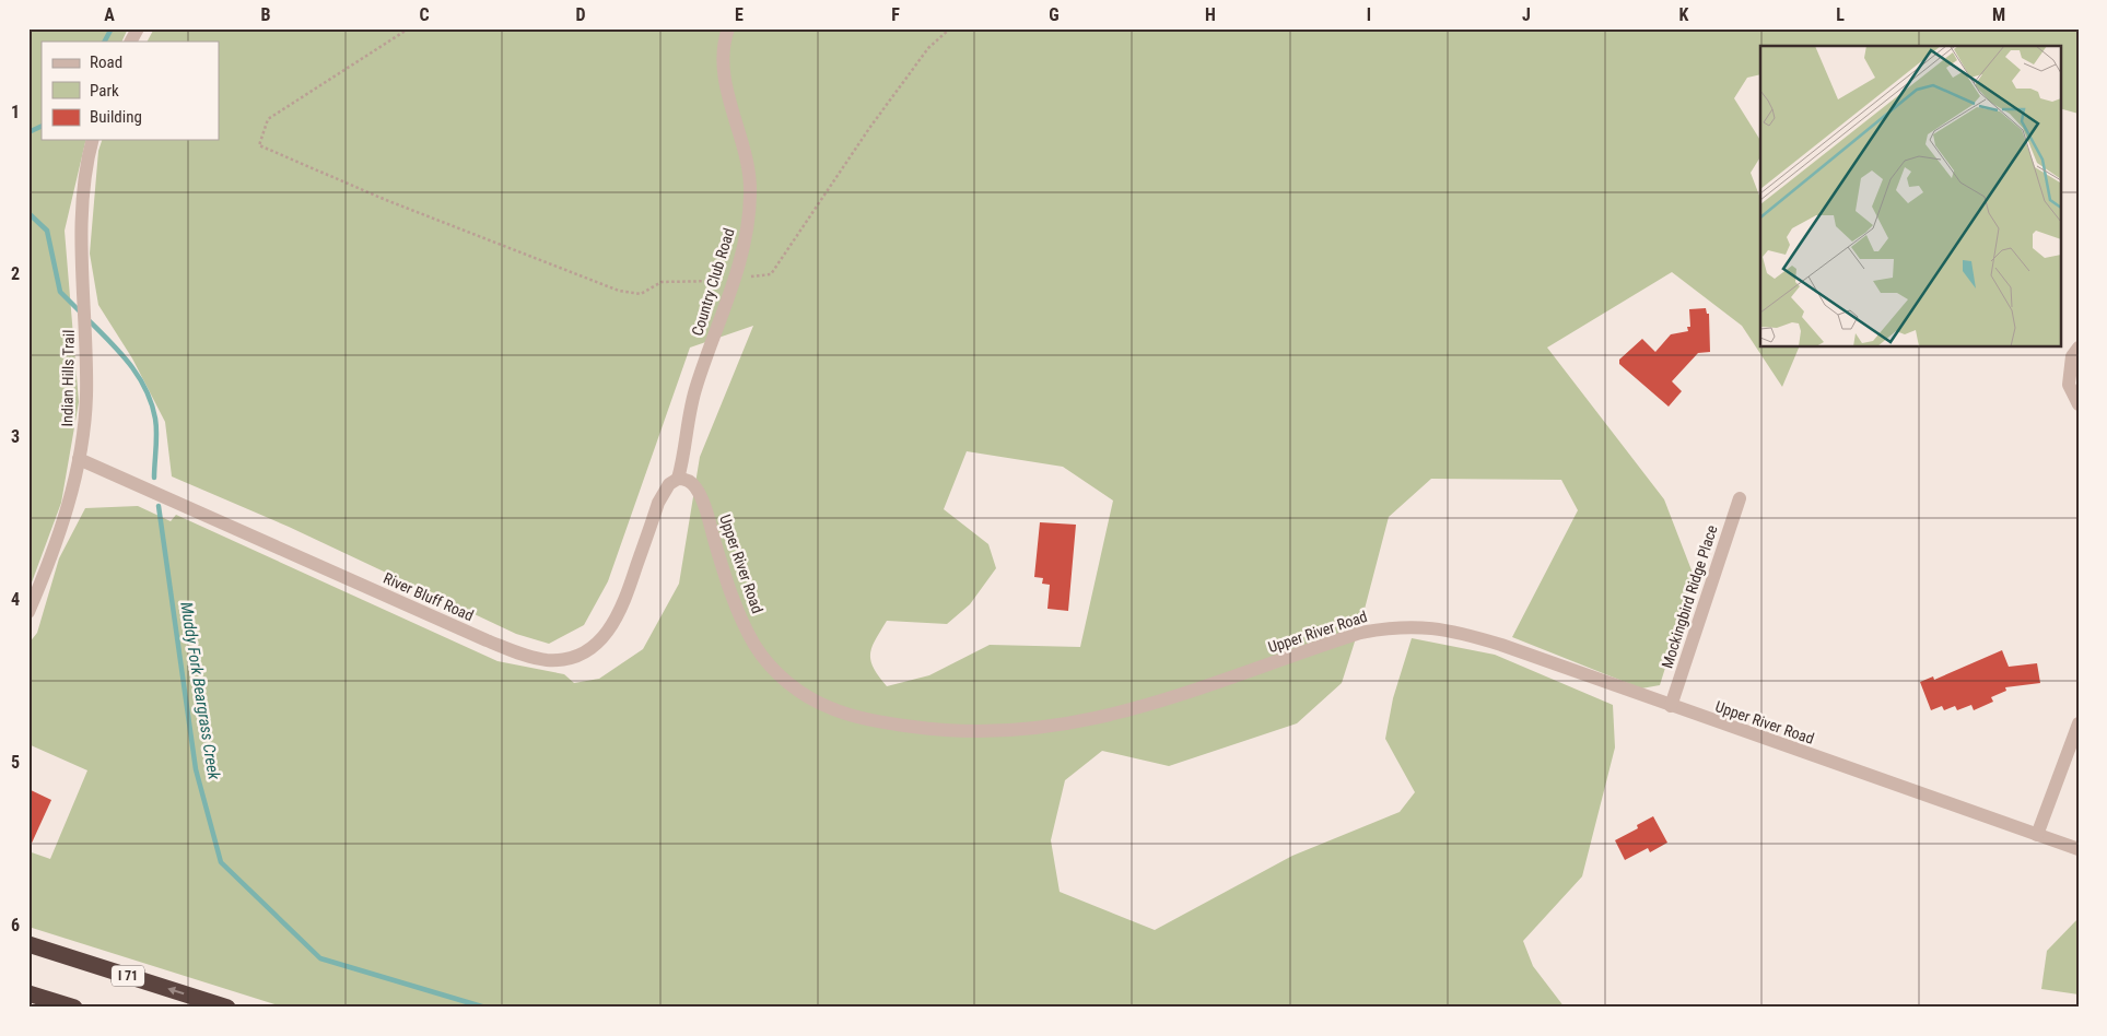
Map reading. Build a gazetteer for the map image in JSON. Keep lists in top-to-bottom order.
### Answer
{
  "streets": {
    "highway": ["I 71"],
    "street": [
      "Country Club Road",
      "Indian Hills Trail",
      "Upper River Road",
      "River Bluff Road",
      "Mockingbird Ridge Place"
    ]
  },
  "crossings": [
    ["Country Club Road", "Upper River Road"],
    ["Country Club Road", "River Bluff Road"],
    ["Indian Hills Trail", "River Bluff Road"],
    ["Upper River Road", "River Bluff Road"],
    ["Upper River Road", "Mockingbird Ridge Place"]
  ],
  "water": ["Muddy Fork Beargrass Creek"],
  "legend": ["Road", "Park", "Building"],
  "grid": {
    "columns": [
      "A",
      "B",
      "C",
      "D",
      "E",
      "F",
      "G",
      "H",
      "I",
      "J",
      "K",
      "L",
      "M"
    ],
    "rows": [
      "1",
      "2",
      "3",
      "4",
      "5",
      "6"
    ]
  }
}
